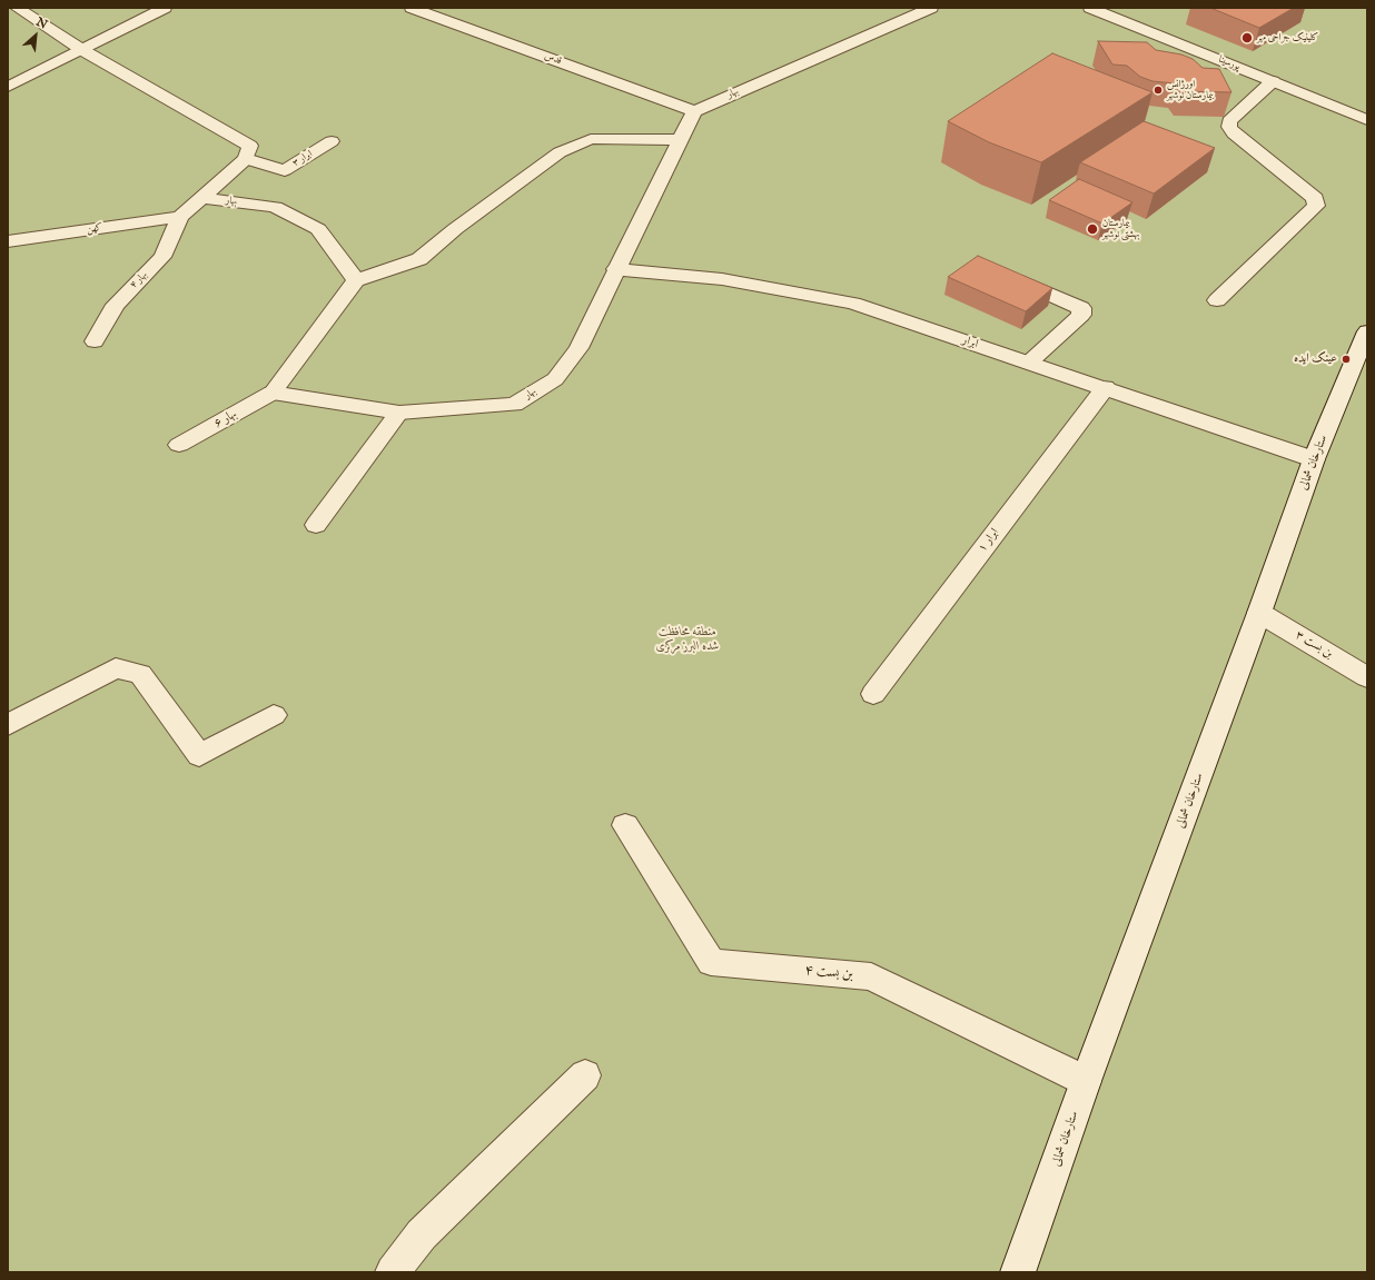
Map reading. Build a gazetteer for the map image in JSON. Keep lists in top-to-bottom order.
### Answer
{
  "streets": {
    "street": [
      "قدس",
      "پورسینا",
      "بهار",
      "ابرار ۳",
      "کهن",
      "بهار ۴",
      "ابرار",
      "بهار ۶",
      "ستارخان شمالی",
      "ابرار ۱",
      "بن بست ۳",
      "بن بست ۴"
    ]
  },
  "crossings": [
    ["قدس", "بهار"],
    ["بهار", "ابرار ۳"],
    ["بهار", "کهن"],
    ["بهار", "بهار ۴"],
    ["بهار", "ابرار"],
    ["بهار", "بهار ۶"],
    ["کهن", "بهار ۴"],
    ["ابرار", "ستارخان شمالی"],
    ["ابرار", "ابرار ۱"],
    ["ستارخان شمالی", "بن بست ۳"],
    ["ستارخان شمالی", "بن بست ۴"]
  ],
  "parks": ["منطقه محافظت شده البرز مرکزی"],
  "places": [
    "کلینیک جراحی مهر",
    "اورژانس بیمارستان نوشهر",
    "بیمارستان بهشتی نوشهر",
    "عینک ایده"
  ],
  "north": "top right"
}
